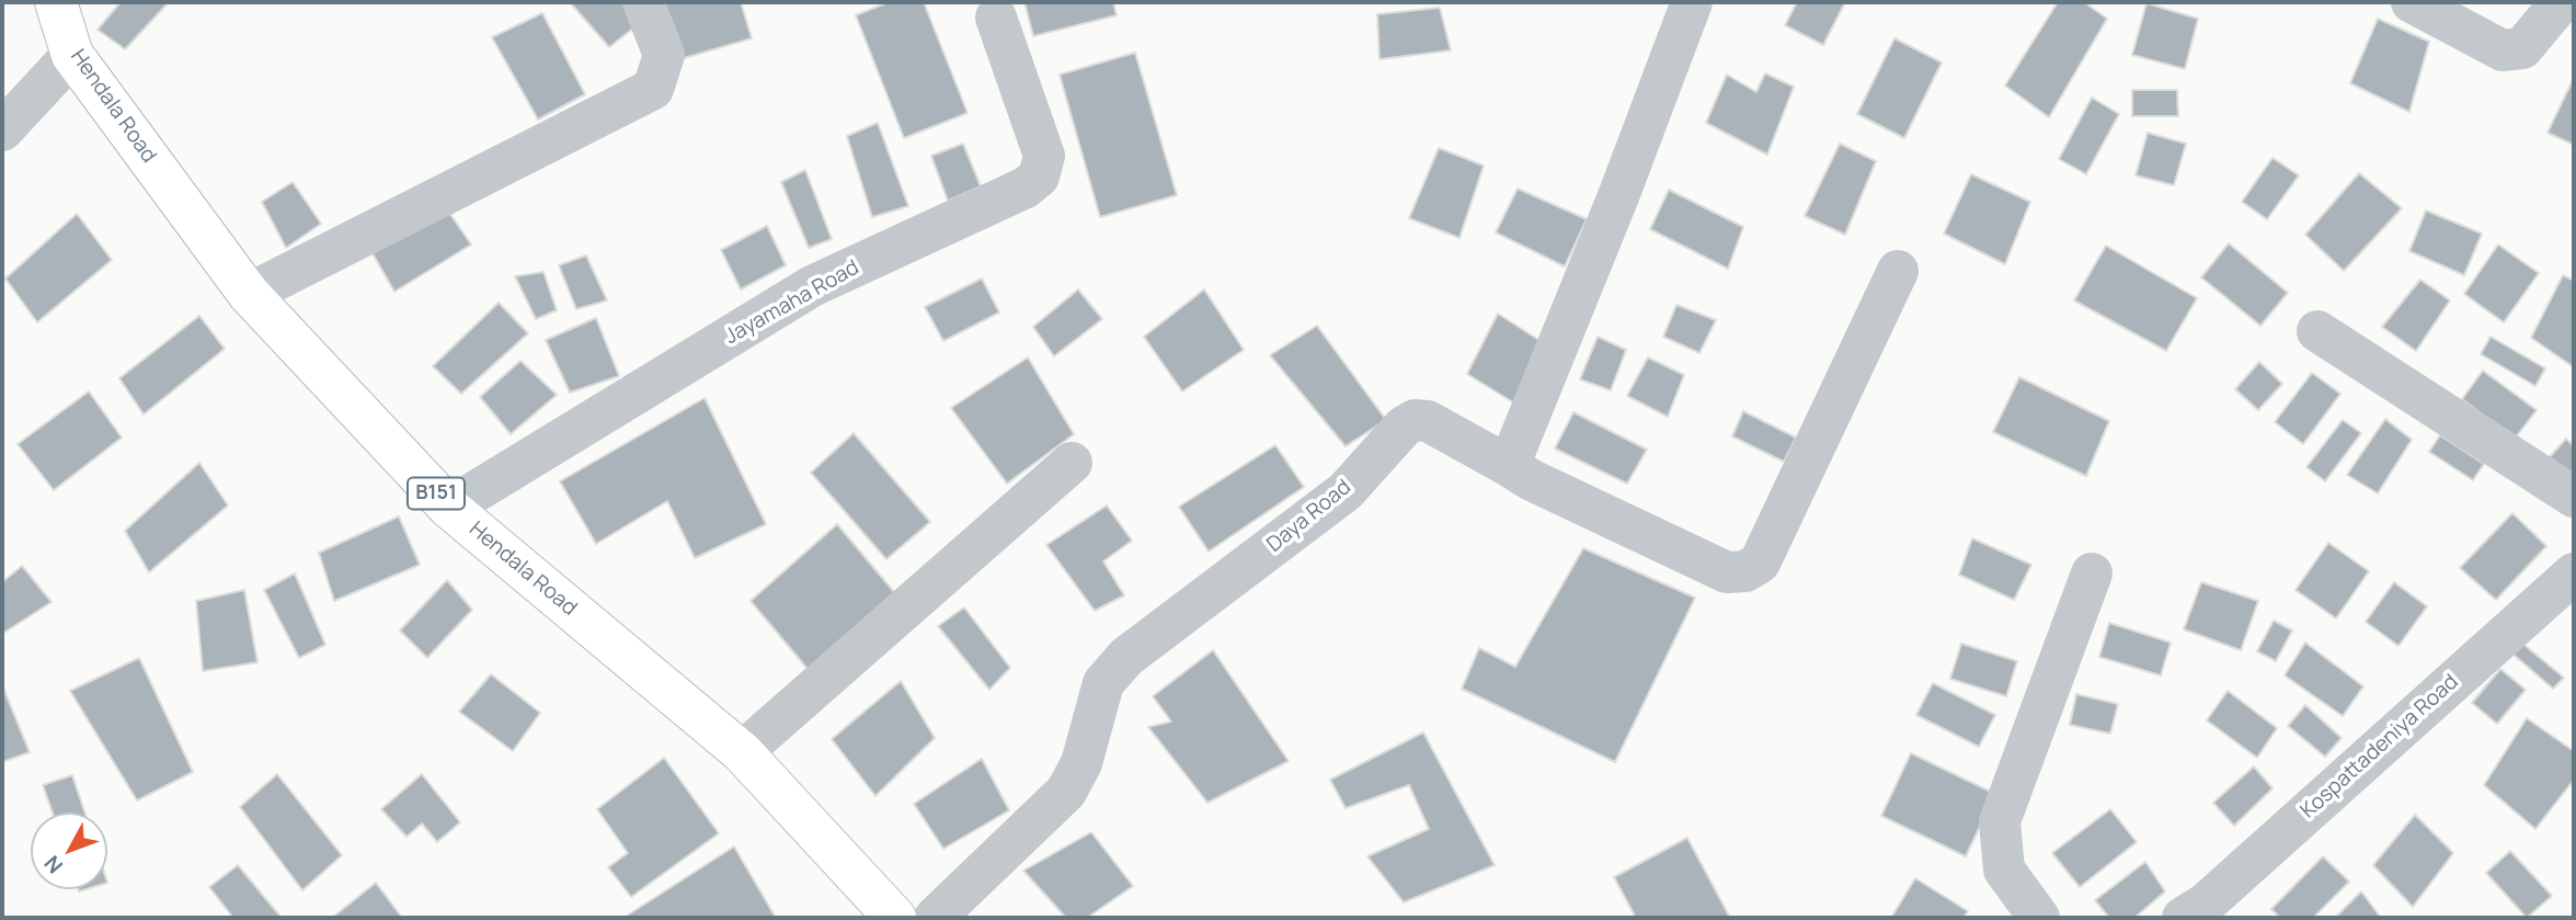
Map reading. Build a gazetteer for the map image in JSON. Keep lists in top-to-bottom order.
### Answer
{
  "streets": {
    "main road": ["Hendala Road", "B151"],
    "street": ["Jayamaha Road", "Daya Road", "Kospattadeniya Road"]
  },
  "crossings": [
    ["Hendala Road", "Jayamaha Road"]
  ],
  "north": "bottom left"
}
